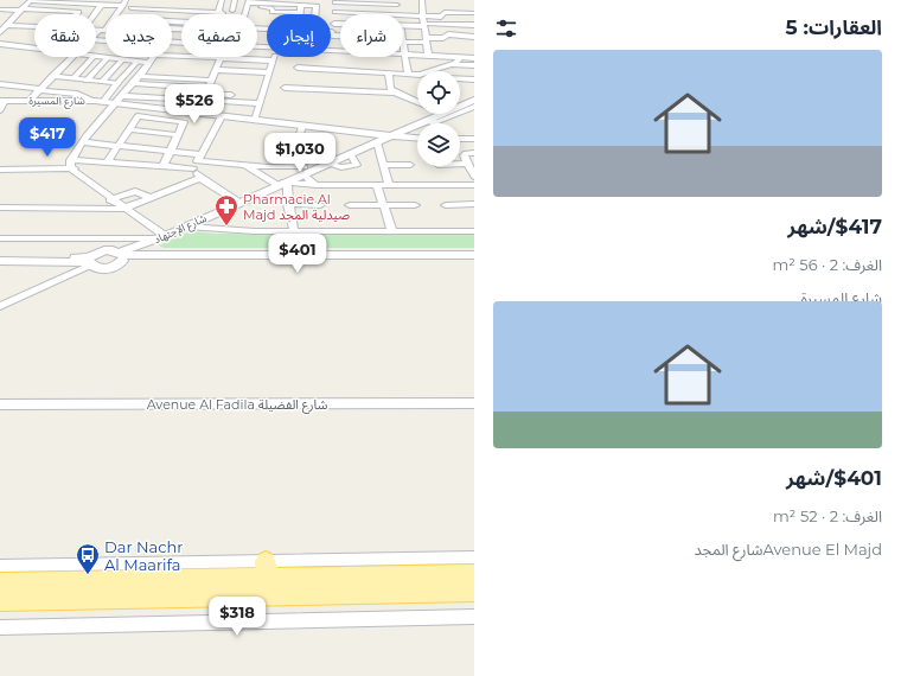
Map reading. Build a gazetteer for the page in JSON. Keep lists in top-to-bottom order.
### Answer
{
  "streets": {
    "street": ["شارع المسيرة", "شارع الإجتهاد", "Avenue Al Fadila شارع الفضيلة"]
  },
  "crossings": [
    ["شارع المسيرة", "شارع الإجتهاد"]
  ],
  "places": {
    "pharmacy": ["Pharmacie Al Majd صيدلية المجد"],
    "bus stop": ["Dar Nachr Al Maarifa"]
  },
  "page": {
    "heading": "العقارات: 5",
    "chip": [
      "شراء",
      "إيجار",
      "تصفية",
      "جديد",
      "شقة"
    ],
    "list": [
      {
        "name": "$417/شهر",
        "note": "الغرف: 2 · 56 m² · شارع المسيرة"
      },
      {
        "name": "$401/شهر",
        "note": "الغرف: 2 · 52 m² · Avenue El Majdشارع المجد"
      }
    ],
    "price": [
      "$526",
      "$417",
      "$1,030",
      "$401",
      "$318"
    ]
  }
}
